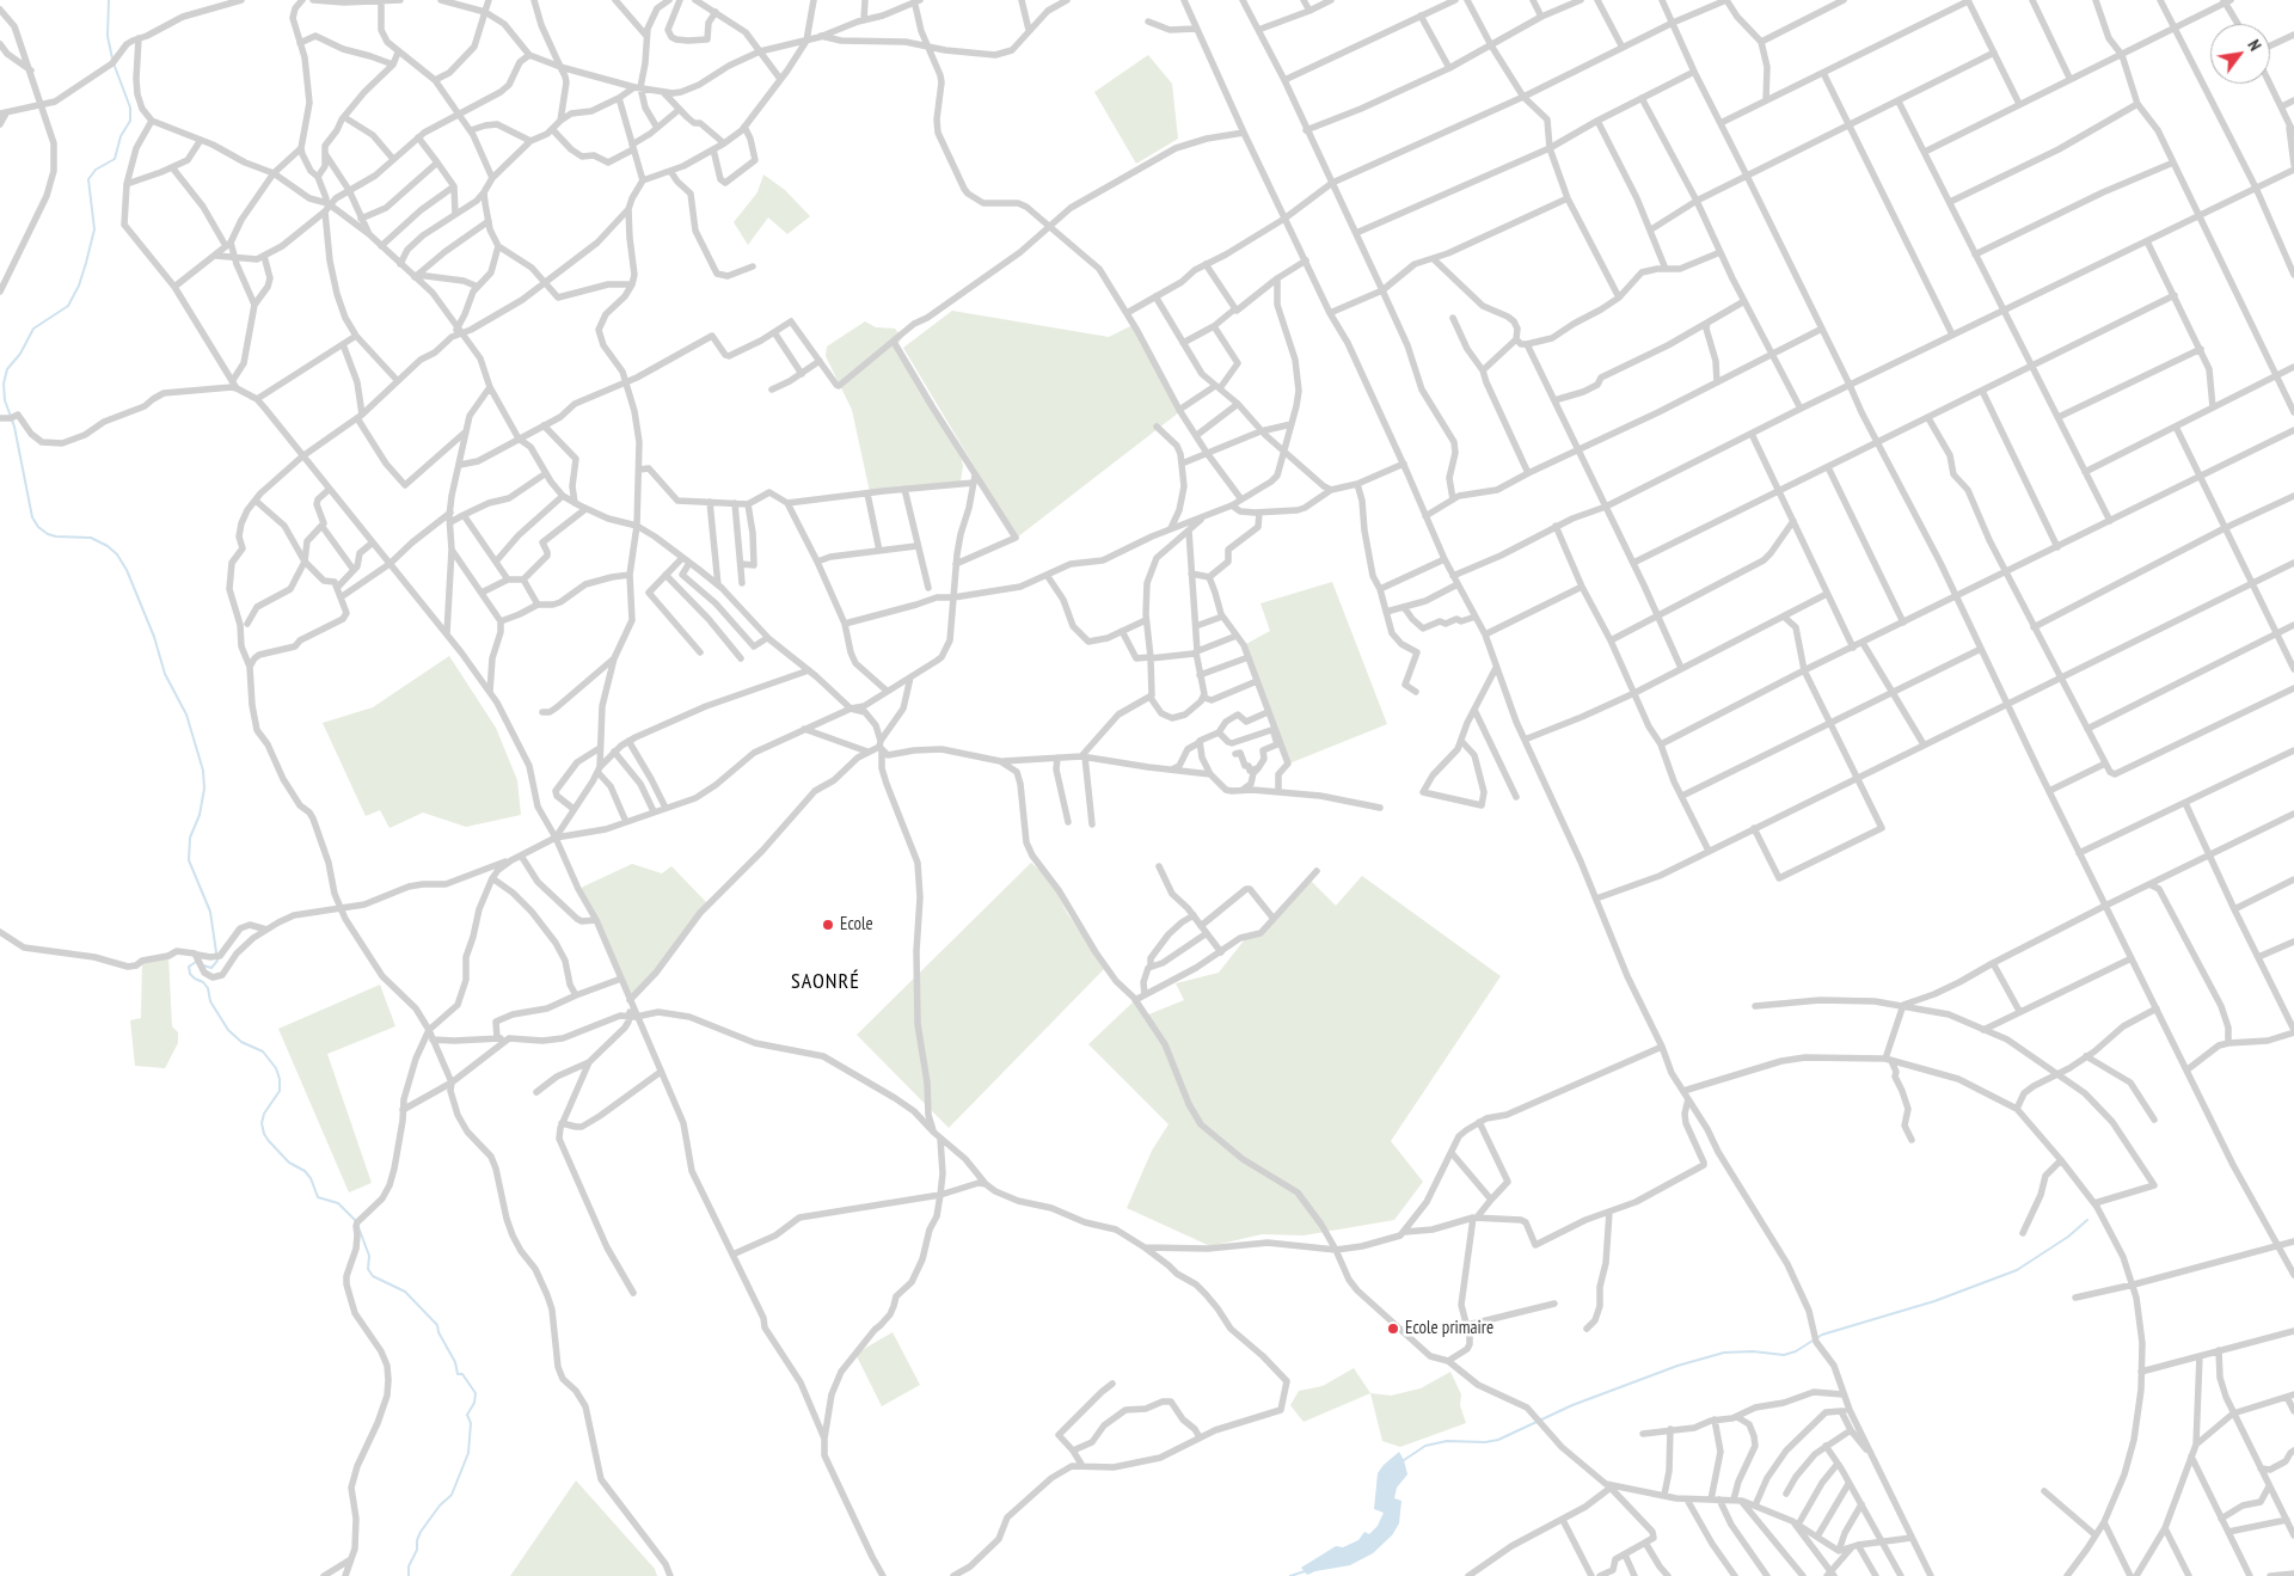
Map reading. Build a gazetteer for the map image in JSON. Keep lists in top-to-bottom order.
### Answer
{
  "districts": ["SAONRÉ"],
  "places": ["Ecole", "Ecole primaire"],
  "north": "top right"
}
